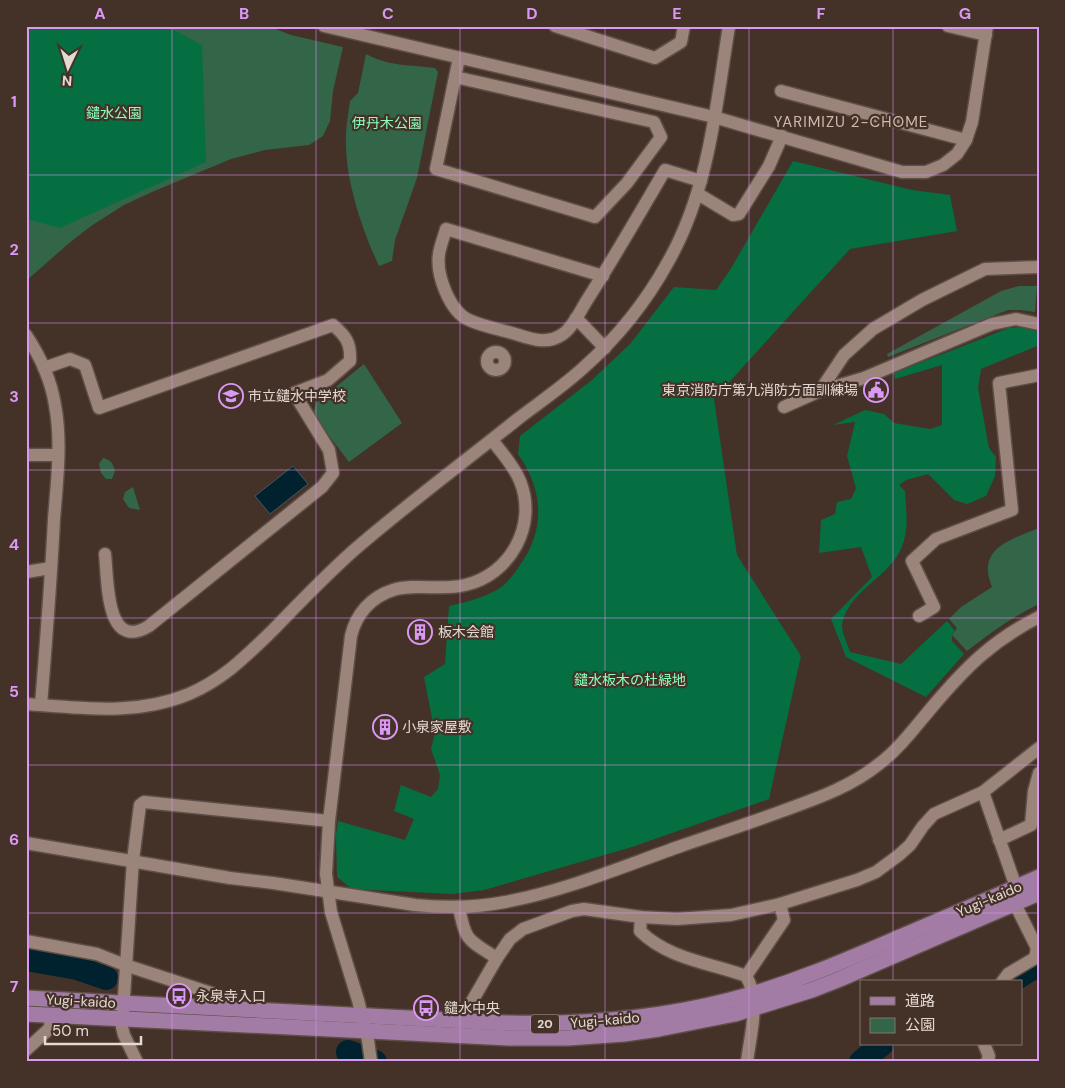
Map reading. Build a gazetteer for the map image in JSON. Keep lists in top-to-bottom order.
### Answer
{
  "streets": {
    "main road": ["Yugi-kaido", "20"]
  },
  "districts": ["YARIMIZU 2-CHOME"],
  "parks": ["鑓水公園", "伊丹木公園", "鑓水板木の杜緑地"],
  "places": {
    "public building": ["東京消防庁第九消防方面訓練場"],
    "school or university": ["市立鑓水中学校"],
    "building": ["板木会館", "小泉家屋敷"],
    "bus stop": ["永泉寺入口", "鑓水中央"]
  },
  "legend": ["道路", "公園"],
  "scale_bar": "50 m",
  "north": "bottom",
  "grid": {
    "columns": [
      "A",
      "B",
      "C",
      "D",
      "E",
      "F",
      "G"
    ],
    "rows": [
      "1",
      "2",
      "3",
      "4",
      "5",
      "6",
      "7"
    ]
  }
}
